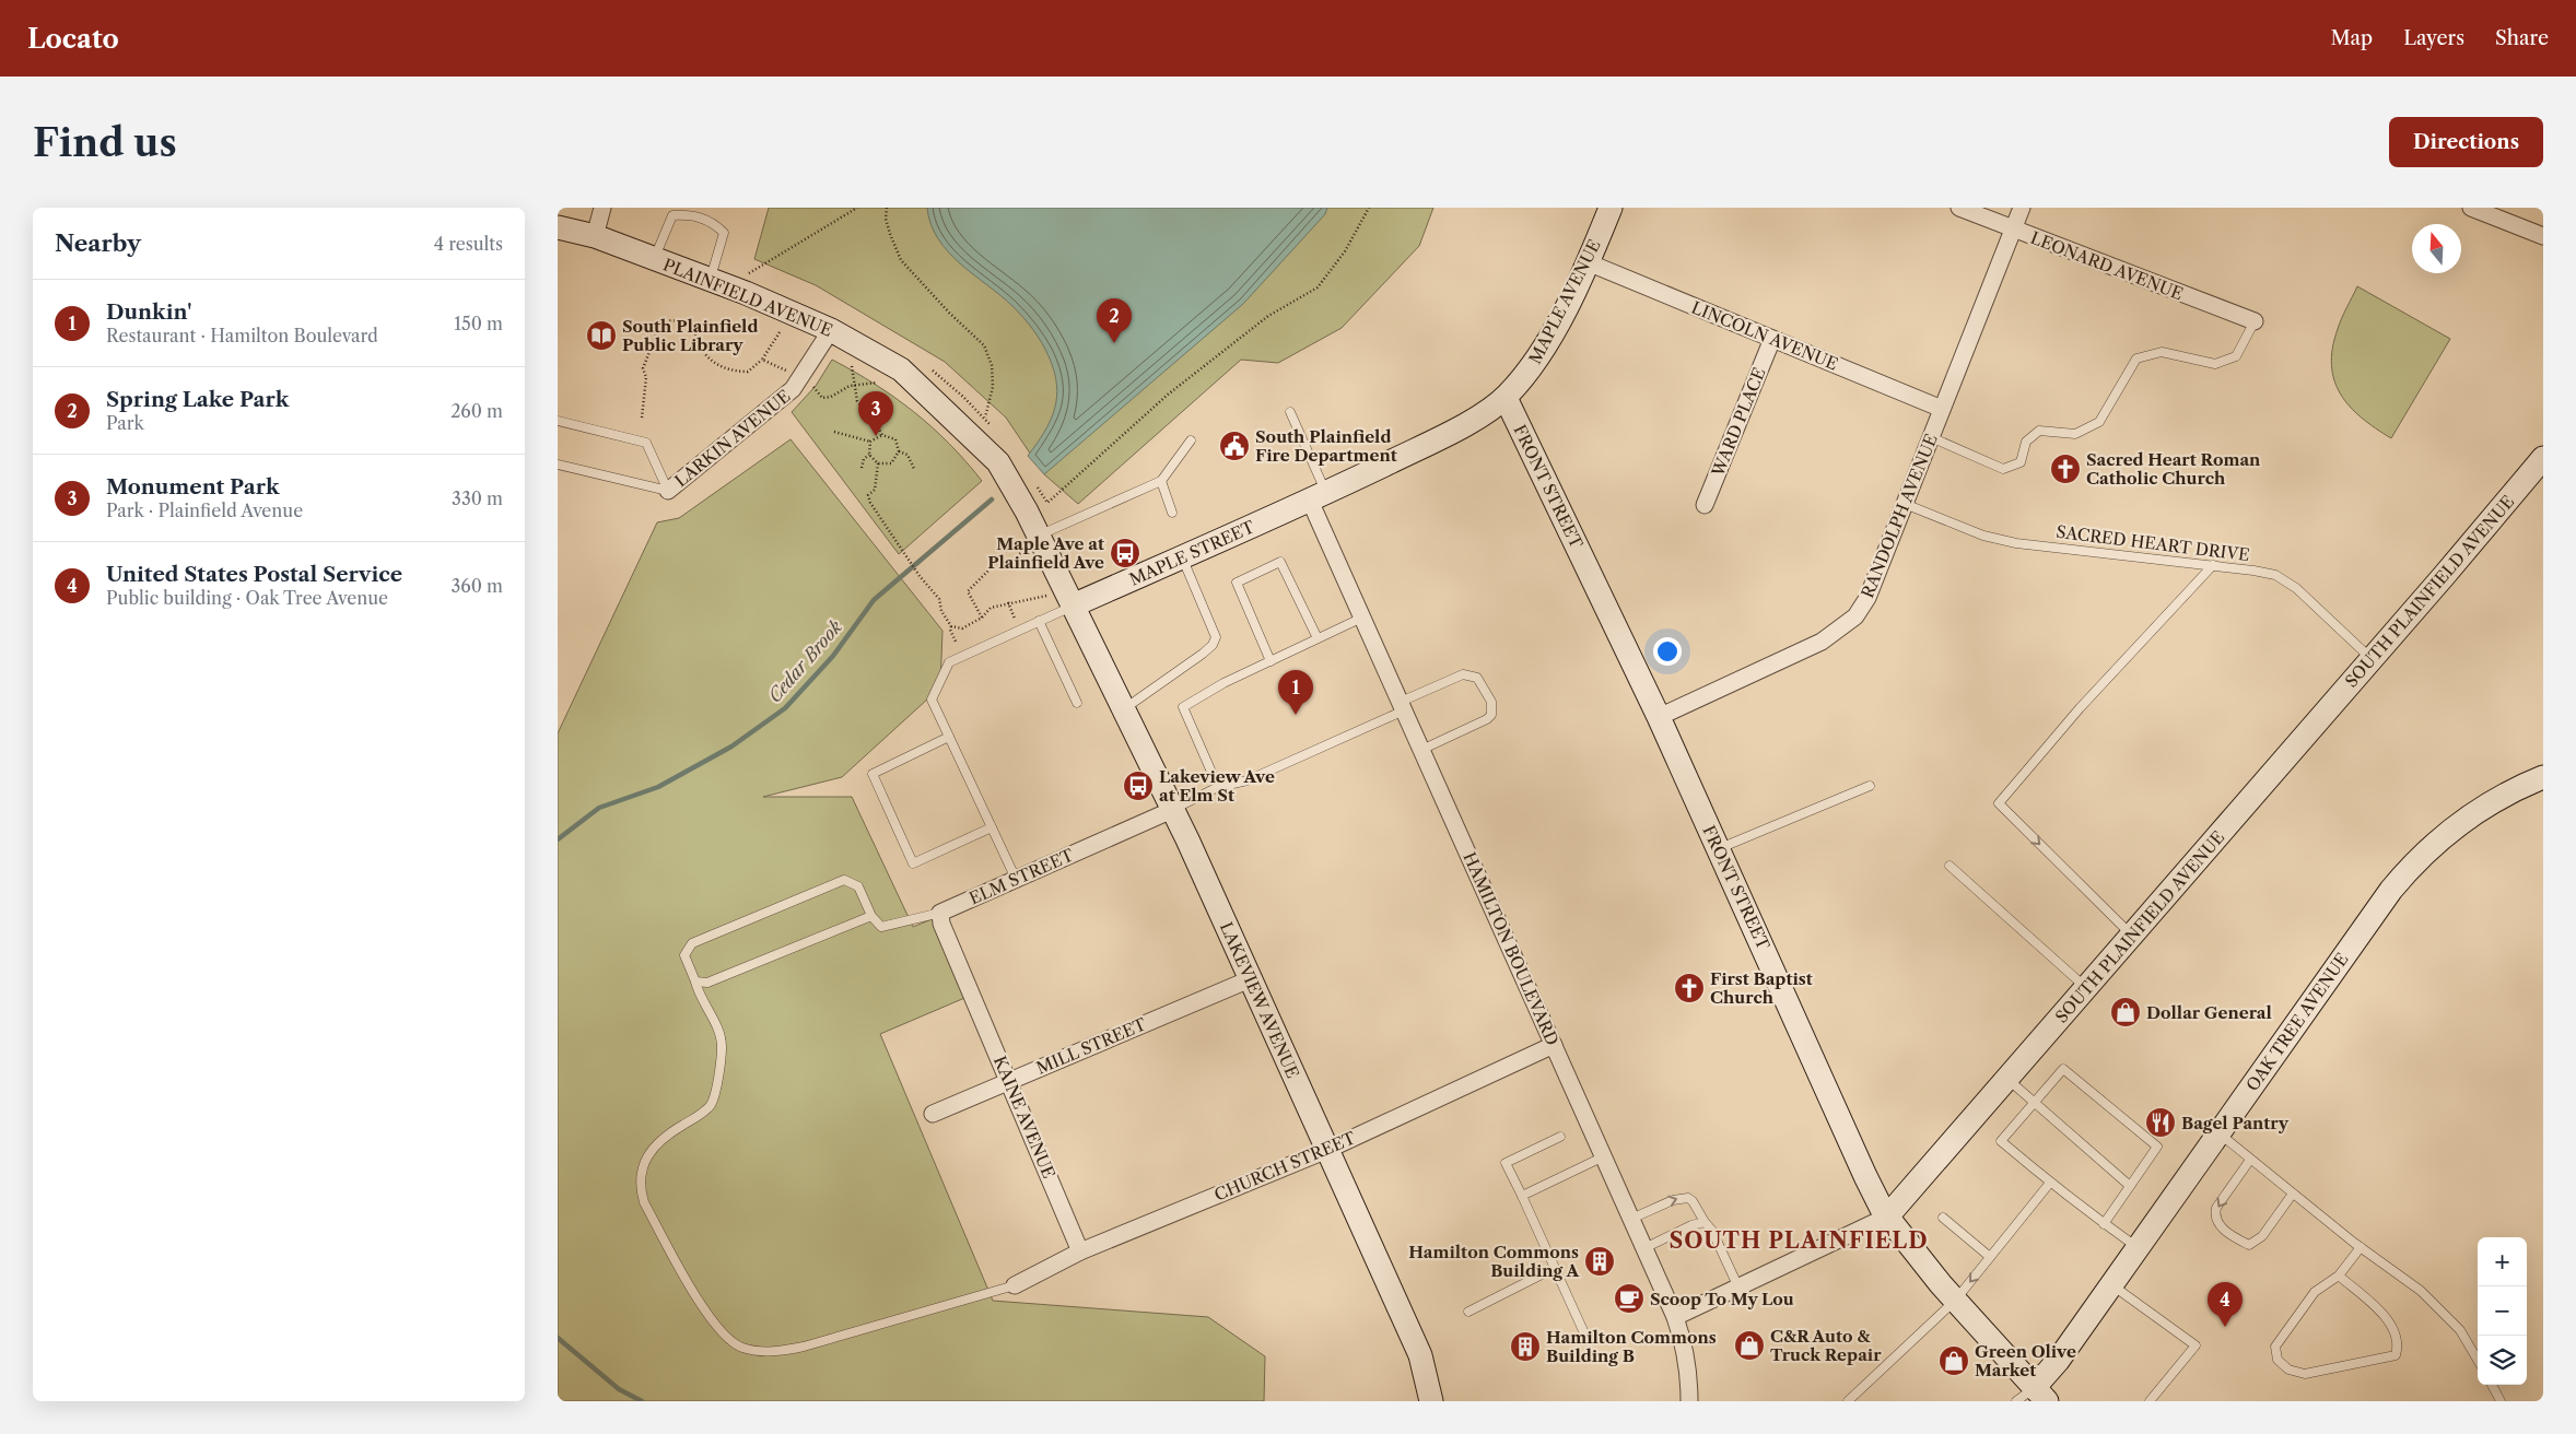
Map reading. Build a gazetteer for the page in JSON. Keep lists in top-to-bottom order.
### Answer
{
  "streets": {
    "street": [
      "LEONARD AVENUE",
      "PLAINFIELD AVENUE",
      "MAPLE AVENUE",
      "LINCOLN AVENUE",
      "WARD PLACE",
      "LARKIN AVENUE",
      "FRONT STREET",
      "RANDOLPH AVENUE",
      "MAPLE STREET",
      "SOUTH PLAINFIELD AVENUE",
      "ELM STREET",
      "HAMILTON BOULEVARD",
      "LAKEVIEW AVENUE",
      "OAK TREE AVENUE",
      "MILL STREET",
      "KAINE AVENUE",
      "CHURCH STREET"
    ],
    "lane": ["SACRED HEART DRIVE"]
  },
  "crossings": [
    ["LEONARD AVENUE", "RANDOLPH AVENUE"],
    ["PLAINFIELD AVENUE", "LARKIN AVENUE"],
    ["PLAINFIELD AVENUE", "MAPLE STREET"],
    ["PLAINFIELD AVENUE", "LAKEVIEW AVENUE"],
    ["MAPLE AVENUE", "LINCOLN AVENUE"],
    ["MAPLE AVENUE", "FRONT STREET"],
    ["MAPLE AVENUE", "MAPLE STREET"],
    ["MAPLE AVENUE", "HAMILTON BOULEVARD"],
    ["LINCOLN AVENUE", "WARD PLACE"],
    ["LINCOLN AVENUE", "RANDOLPH AVENUE"],
    ["FRONT STREET", "RANDOLPH AVENUE"],
    ["FRONT STREET", "SOUTH PLAINFIELD AVENUE"],
    ["FRONT STREET", "OAK TREE AVENUE"],
    ["RANDOLPH AVENUE", "SACRED HEART DRIVE"],
    ["SACRED HEART DRIVE", "SOUTH PLAINFIELD AVENUE"],
    ["MAPLE STREET", "HAMILTON BOULEVARD"],
    ["MAPLE STREET", "LAKEVIEW AVENUE"],
    ["SOUTH PLAINFIELD AVENUE", "HAMILTON BOULEVARD"],
    ["ELM STREET", "LAKEVIEW AVENUE"],
    ["ELM STREET", "KAINE AVENUE"],
    ["HAMILTON BOULEVARD", "CHURCH STREET"],
    ["LAKEVIEW AVENUE", "MILL STREET"],
    ["LAKEVIEW AVENUE", "CHURCH STREET"],
    ["MILL STREET", "KAINE AVENUE"],
    ["KAINE AVENUE", "CHURCH STREET"]
  ],
  "districts": ["SOUTH PLAINFIELD"],
  "water": ["Cedar Brook"],
  "places": {
    "library": ["South Plainfield Public Library"],
    "public building": ["South Plainfield Fire Department"],
    "church": ["Sacred Heart Roman Catholic Church", "First Baptist Church"],
    "bus stop": ["Maple Ave at Plainfield Ave", "Lakeview Ave at Elm St"],
    "shop": ["Dollar General", "C&R Auto & Truck Repair", "Green Olive Market"],
    "restaurant": ["Bagel Pantry"],
    "building": ["Hamilton Commons Building A", "Hamilton Commons Building B"],
    "cafe": ["Scoop To My Lou"]
  },
  "north": "top",
  "page": {
    "header": "Locato",
    "nav": ["Map", "Layers", "Share"],
    "buttons": "Directions",
    "title": "Find us",
    "heading": ["Nearby", "4 results"],
    "list": [
      {
        "mark": "1",
        "name": "Dunkin'",
        "note": "Restaurant · Hamilton Boulevard",
        "value": "150 m"
      },
      {
        "mark": "2",
        "name": "Spring Lake Park",
        "note": "Park",
        "value": "260 m"
      },
      {
        "mark": "3",
        "name": "Monument Park",
        "note": "Park · Plainfield Avenue",
        "value": "330 m"
      },
      {
        "mark": "4",
        "name": "United States Postal Service",
        "note": "Public building · Oak Tree Avenue",
        "value": "360 m"
      }
    ],
    "pins": [
      "2",
      "3",
      "1",
      "4"
    ],
    "map_buttons": ["+", "−"]
  }
}
